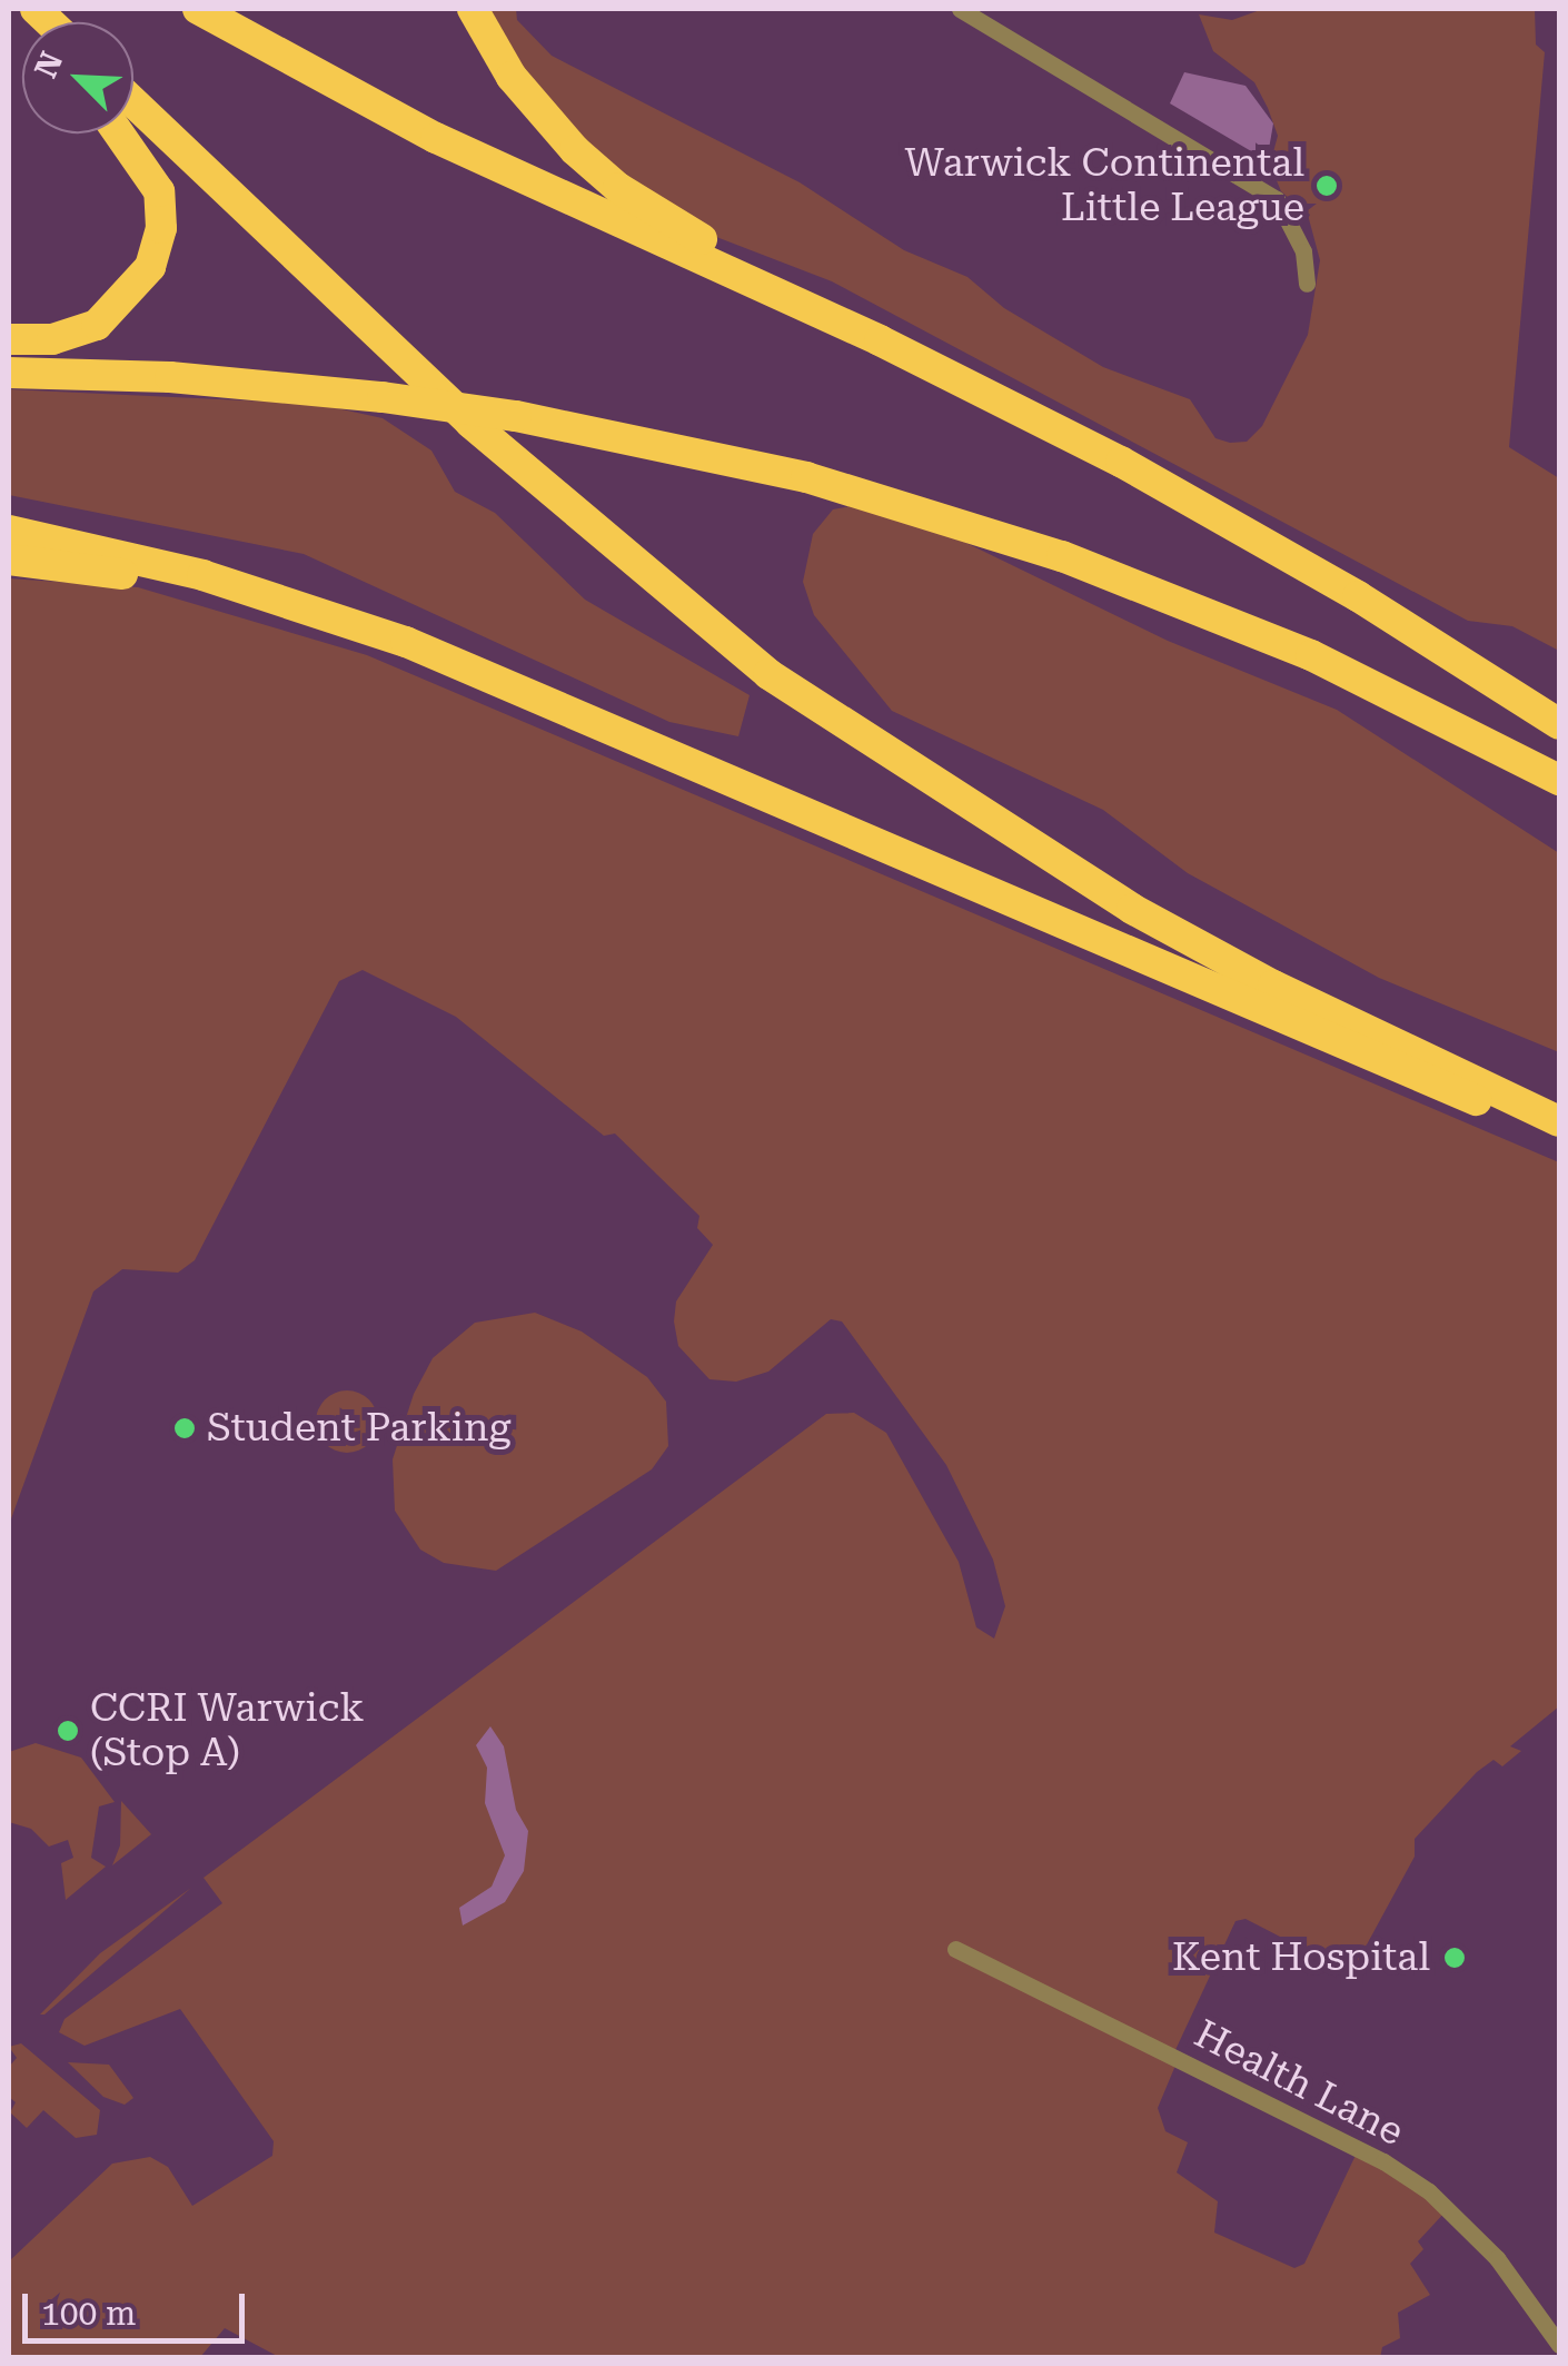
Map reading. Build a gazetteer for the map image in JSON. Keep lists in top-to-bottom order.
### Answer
{
  "streets": {
    "street": ["Health Lane"]
  },
  "places": [
    "Warwick Continental Little League",
    "Student Parking",
    "CCRI Warwick (Stop A)",
    "Kent Hospital"
  ],
  "scale_bar": "100 m",
  "north": "top left"
}
